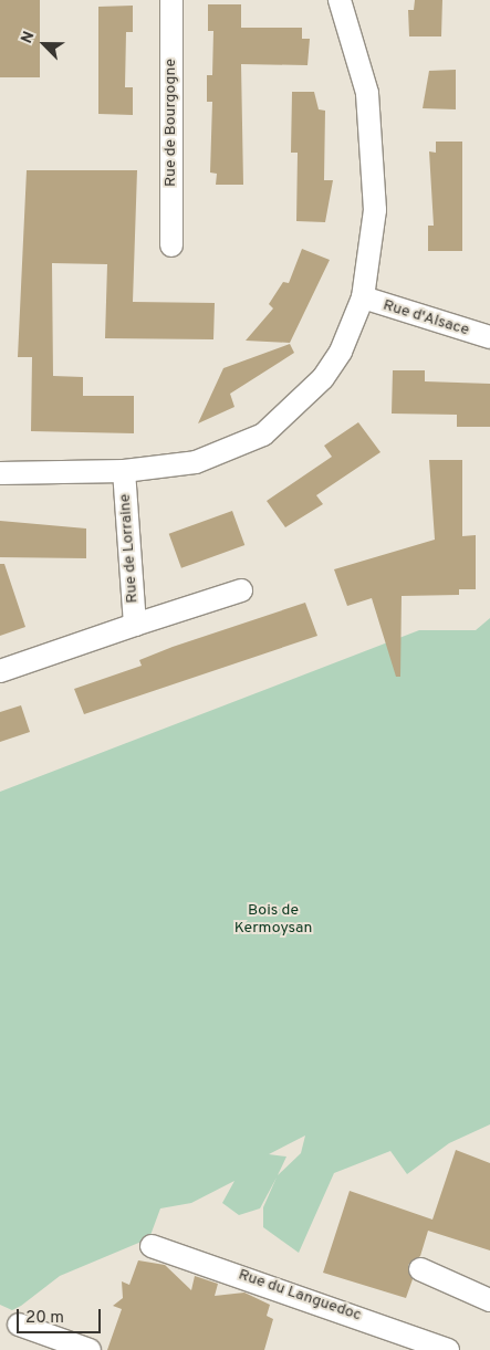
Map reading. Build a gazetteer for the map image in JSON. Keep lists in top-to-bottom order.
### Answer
{
  "streets": {
    "street": [
      "Rue de Bourgogne",
      "Rue d'Alsace",
      "Rue de Lorraine",
      "Rue du Languedoc"
    ]
  },
  "parks": ["Bois de Kermoysan"],
  "scale_bar": "20 m",
  "north": "top left"
}
